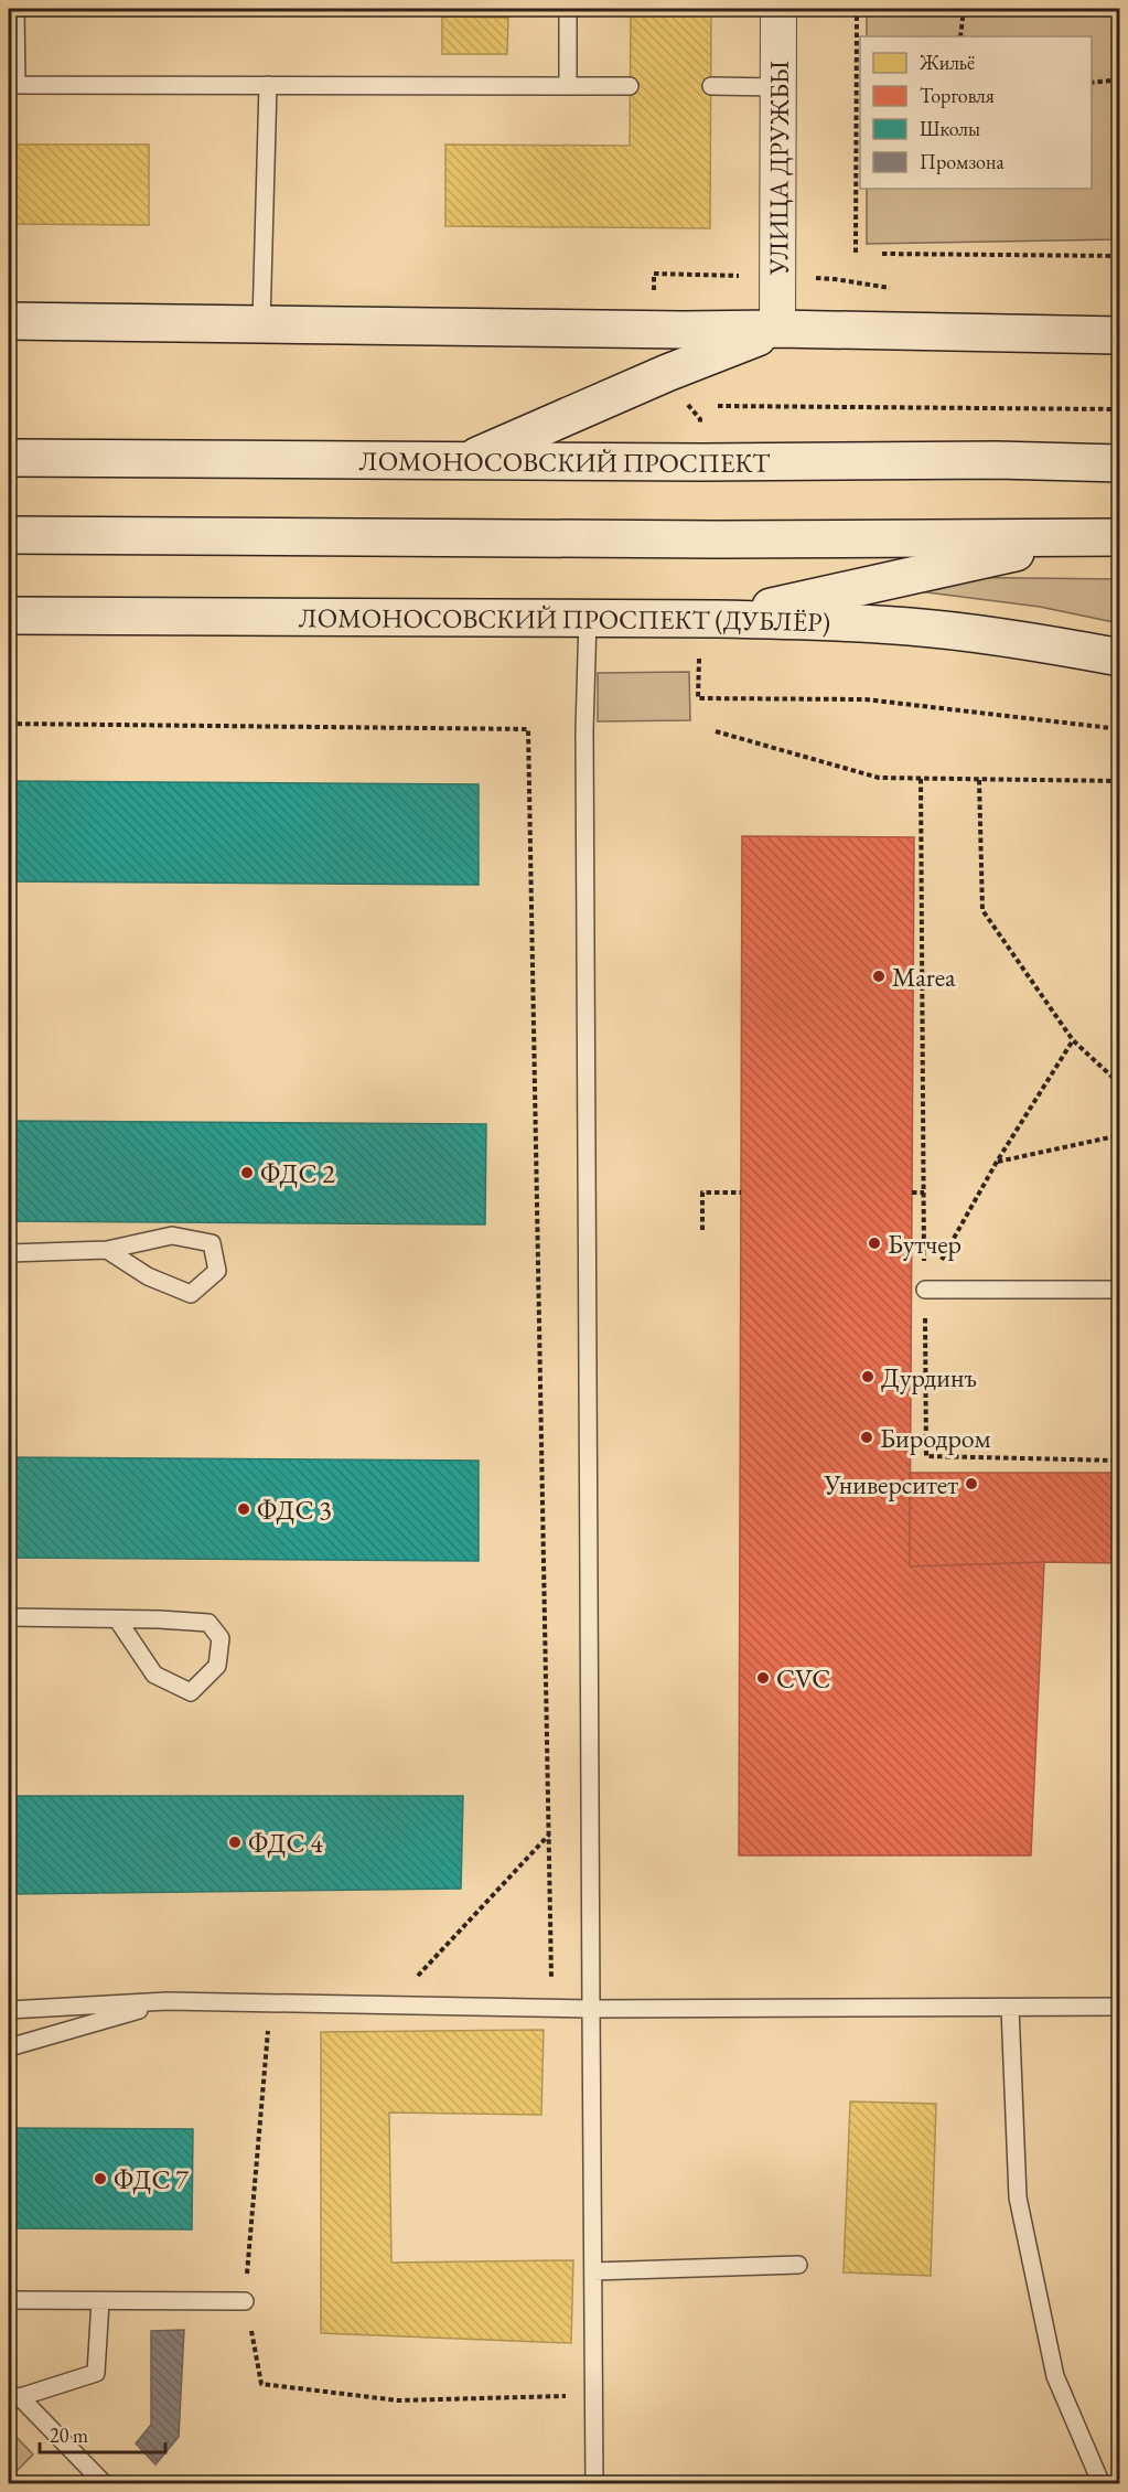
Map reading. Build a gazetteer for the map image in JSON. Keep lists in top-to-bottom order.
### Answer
{
  "streets": {
    "main road": ["ЛОМОНОСОВСКИЙ ПРОСПЕКТ", "ЛОМОНОСОВСКИЙ ПРОСПЕКТ (ДУБЛЁР)"],
    "street": ["УЛИЦА ДРУЖБЫ"]
  },
  "places": [
    "Marea",
    "ФДС 2",
    "Бутчер",
    "Дурдинъ",
    "Биродром",
    "Университет",
    "ФДС 3",
    "CVC",
    "ФДС 4",
    "ФДС 7"
  ],
  "legend": [
    "Жильё",
    "Торговля",
    "Школы",
    "Промзона"
  ],
  "scale_bar": "20 m"
}
